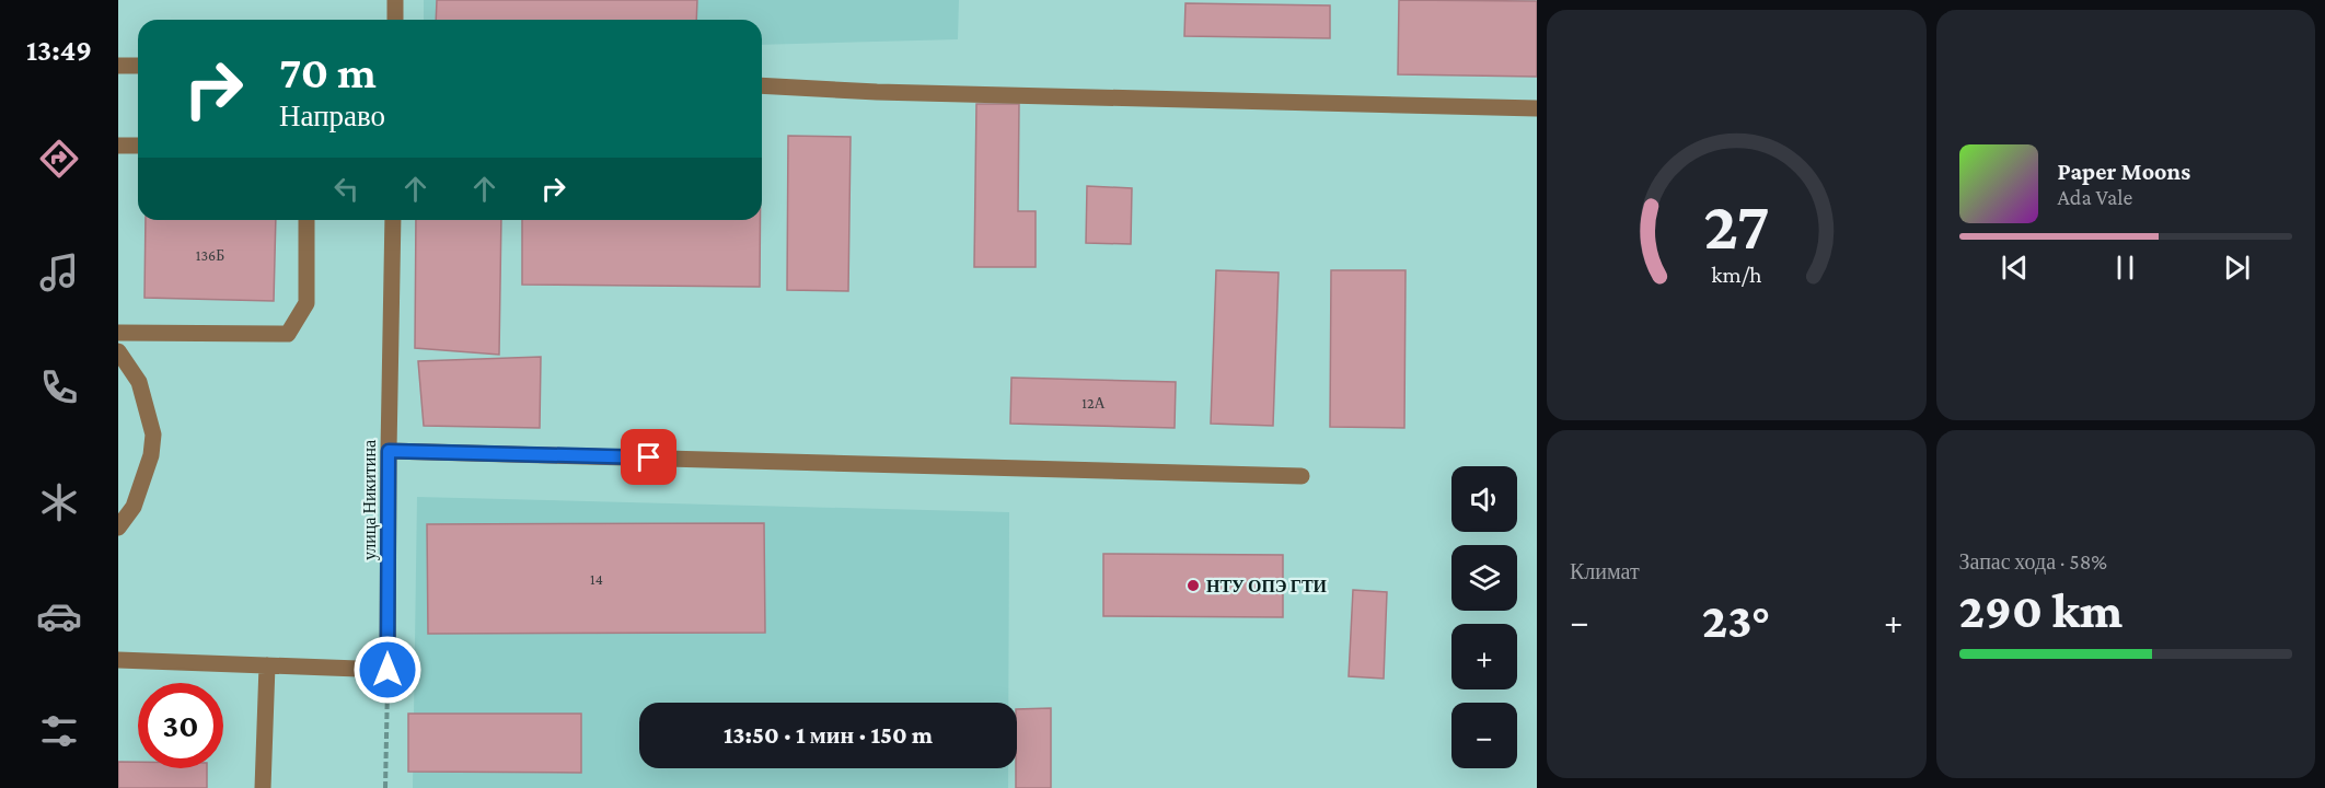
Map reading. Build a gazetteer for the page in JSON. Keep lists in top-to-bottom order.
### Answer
{
  "streets": {
    "street": ["улица Никитина"]
  },
  "places": ["НТУ ОПЭ ГТИ"],
  "house_numbers": ["136Б", "12А", "14"],
  "page": {
    "tabs": "13:49",
    "turn": ["70 m", "Направо"],
    "song": ["Paper Moons", "Ada Vale"],
    "tile": [
      "Климат",
      ["Запас хода · 58%", "290 km"]
    ],
    "map_buttons": ["+", "−"],
    "heat": ["−", "23°", "+"],
    "limit": "30",
    "trip": "13:50 · 1 мин · 150 m",
    "gauge": ["27", "km/h"]
  }
}
